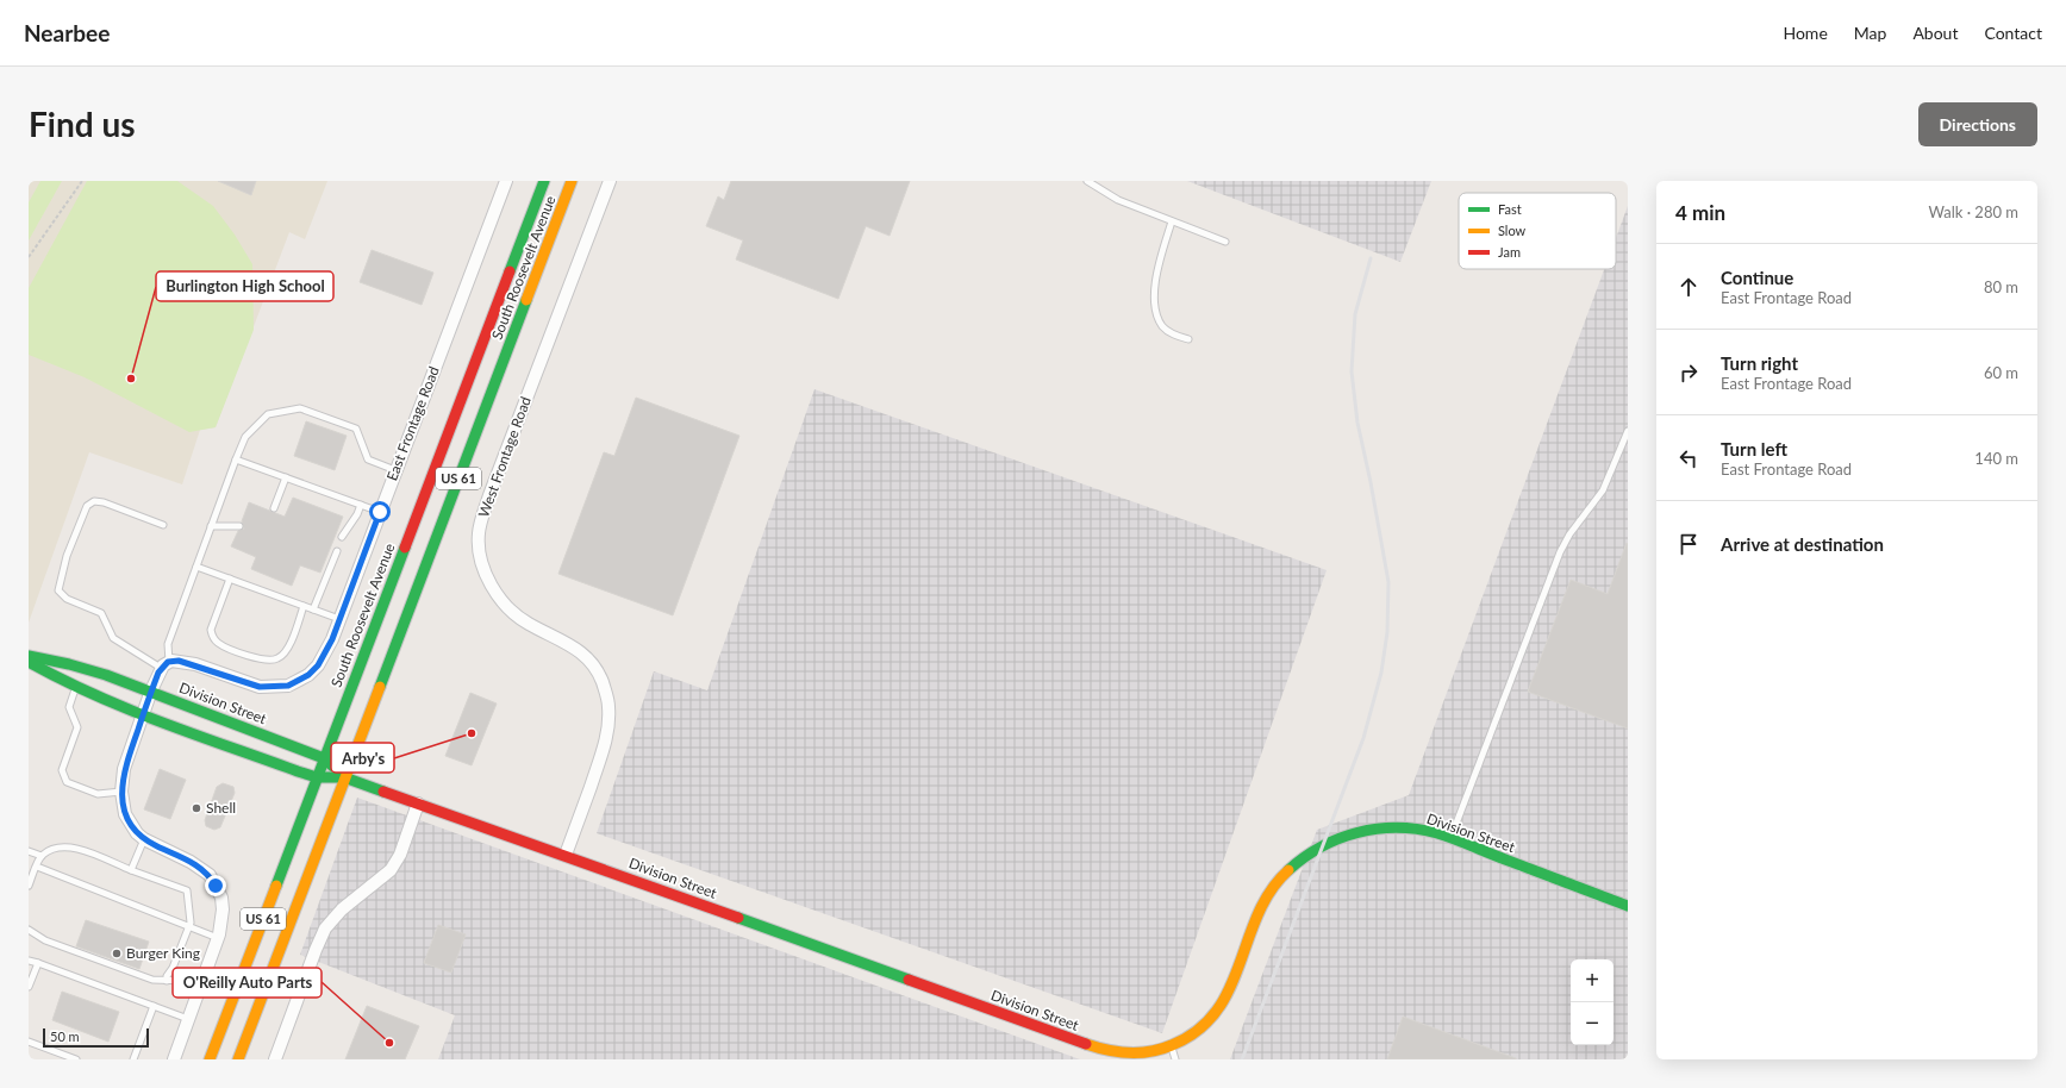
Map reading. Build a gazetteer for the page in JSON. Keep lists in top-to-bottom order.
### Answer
{
  "streets": {
    "main road": ["South Roosevelt Avenue", "US 61", "Division Street"],
    "street": ["East Frontage Road", "West Frontage Road"]
  },
  "crossings": [
    ["South Roosevelt Avenue", "Division Street"],
    ["West Frontage Road", "Division Street"]
  ],
  "places": [
    "Burlington High School",
    "Arby's",
    "Shell",
    "Burger King",
    "O'Reilly Auto Parts"
  ],
  "legend": ["Fast", "Slow", "Jam"],
  "scale_bar": "50 m",
  "page": {
    "header": "Nearbee",
    "nav": [
      "Home",
      "Map",
      "About",
      "Contact"
    ],
    "buttons": "Directions",
    "title": "Find us",
    "heading": ["4 min", "Walk · 280 m"],
    "list": [
      ["Continue", "East Frontage Road", "80 m"],
      ["Turn right", "East Frontage Road", "60 m"],
      ["Turn left", "East Frontage Road", "140 m"],
      "Arrive at destination"
    ],
    "map_buttons": ["+", "−"],
    "scale": "50 m"
  }
}
